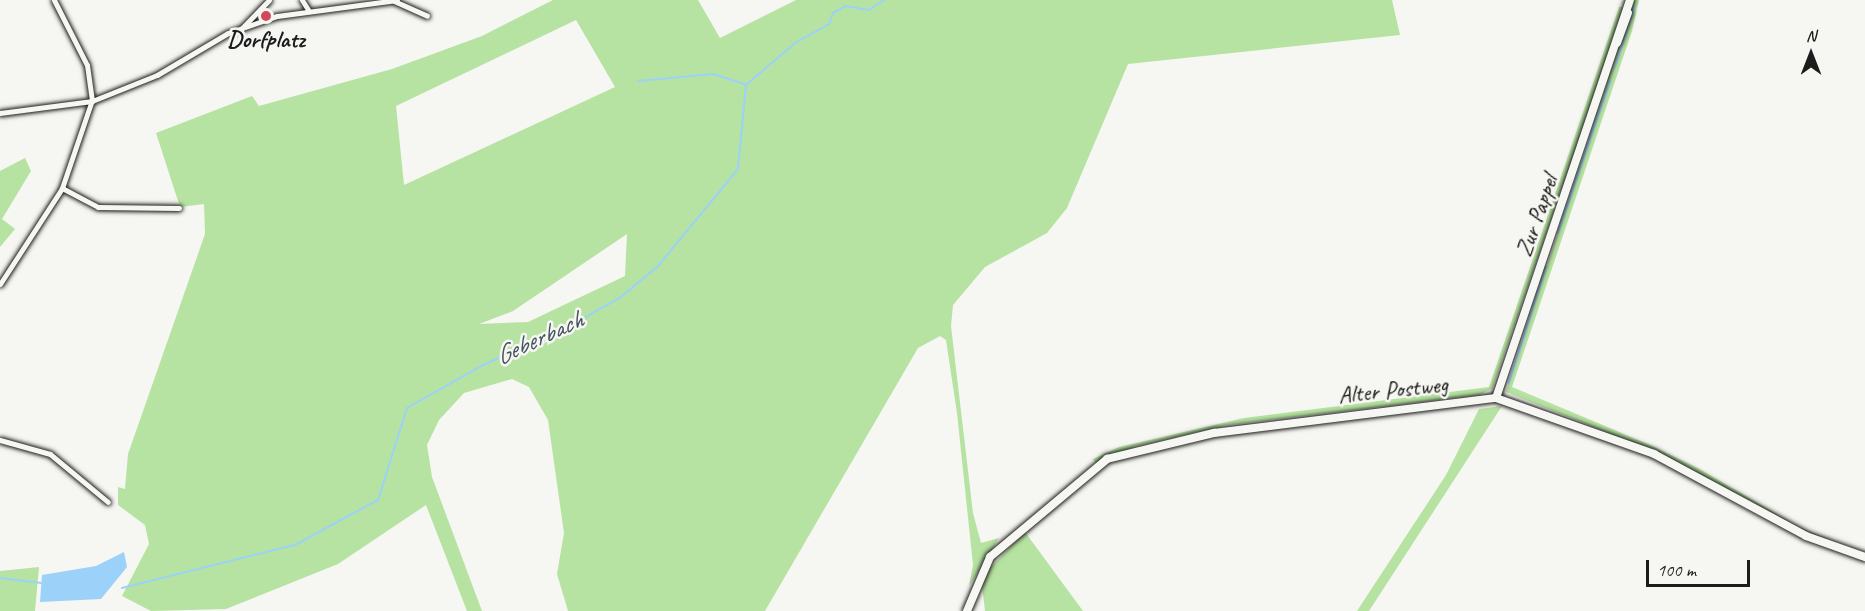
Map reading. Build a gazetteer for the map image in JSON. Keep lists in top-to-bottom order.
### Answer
{
  "streets": {
    "street": ["Zur Pappel", "Alter Postweg"]
  },
  "crossings": [
    ["Zur Pappel", "Alter Postweg"]
  ],
  "water": ["Geberbach"],
  "places": ["Dorfplatz"],
  "scale_bar": "100 m",
  "north": "top"
}
